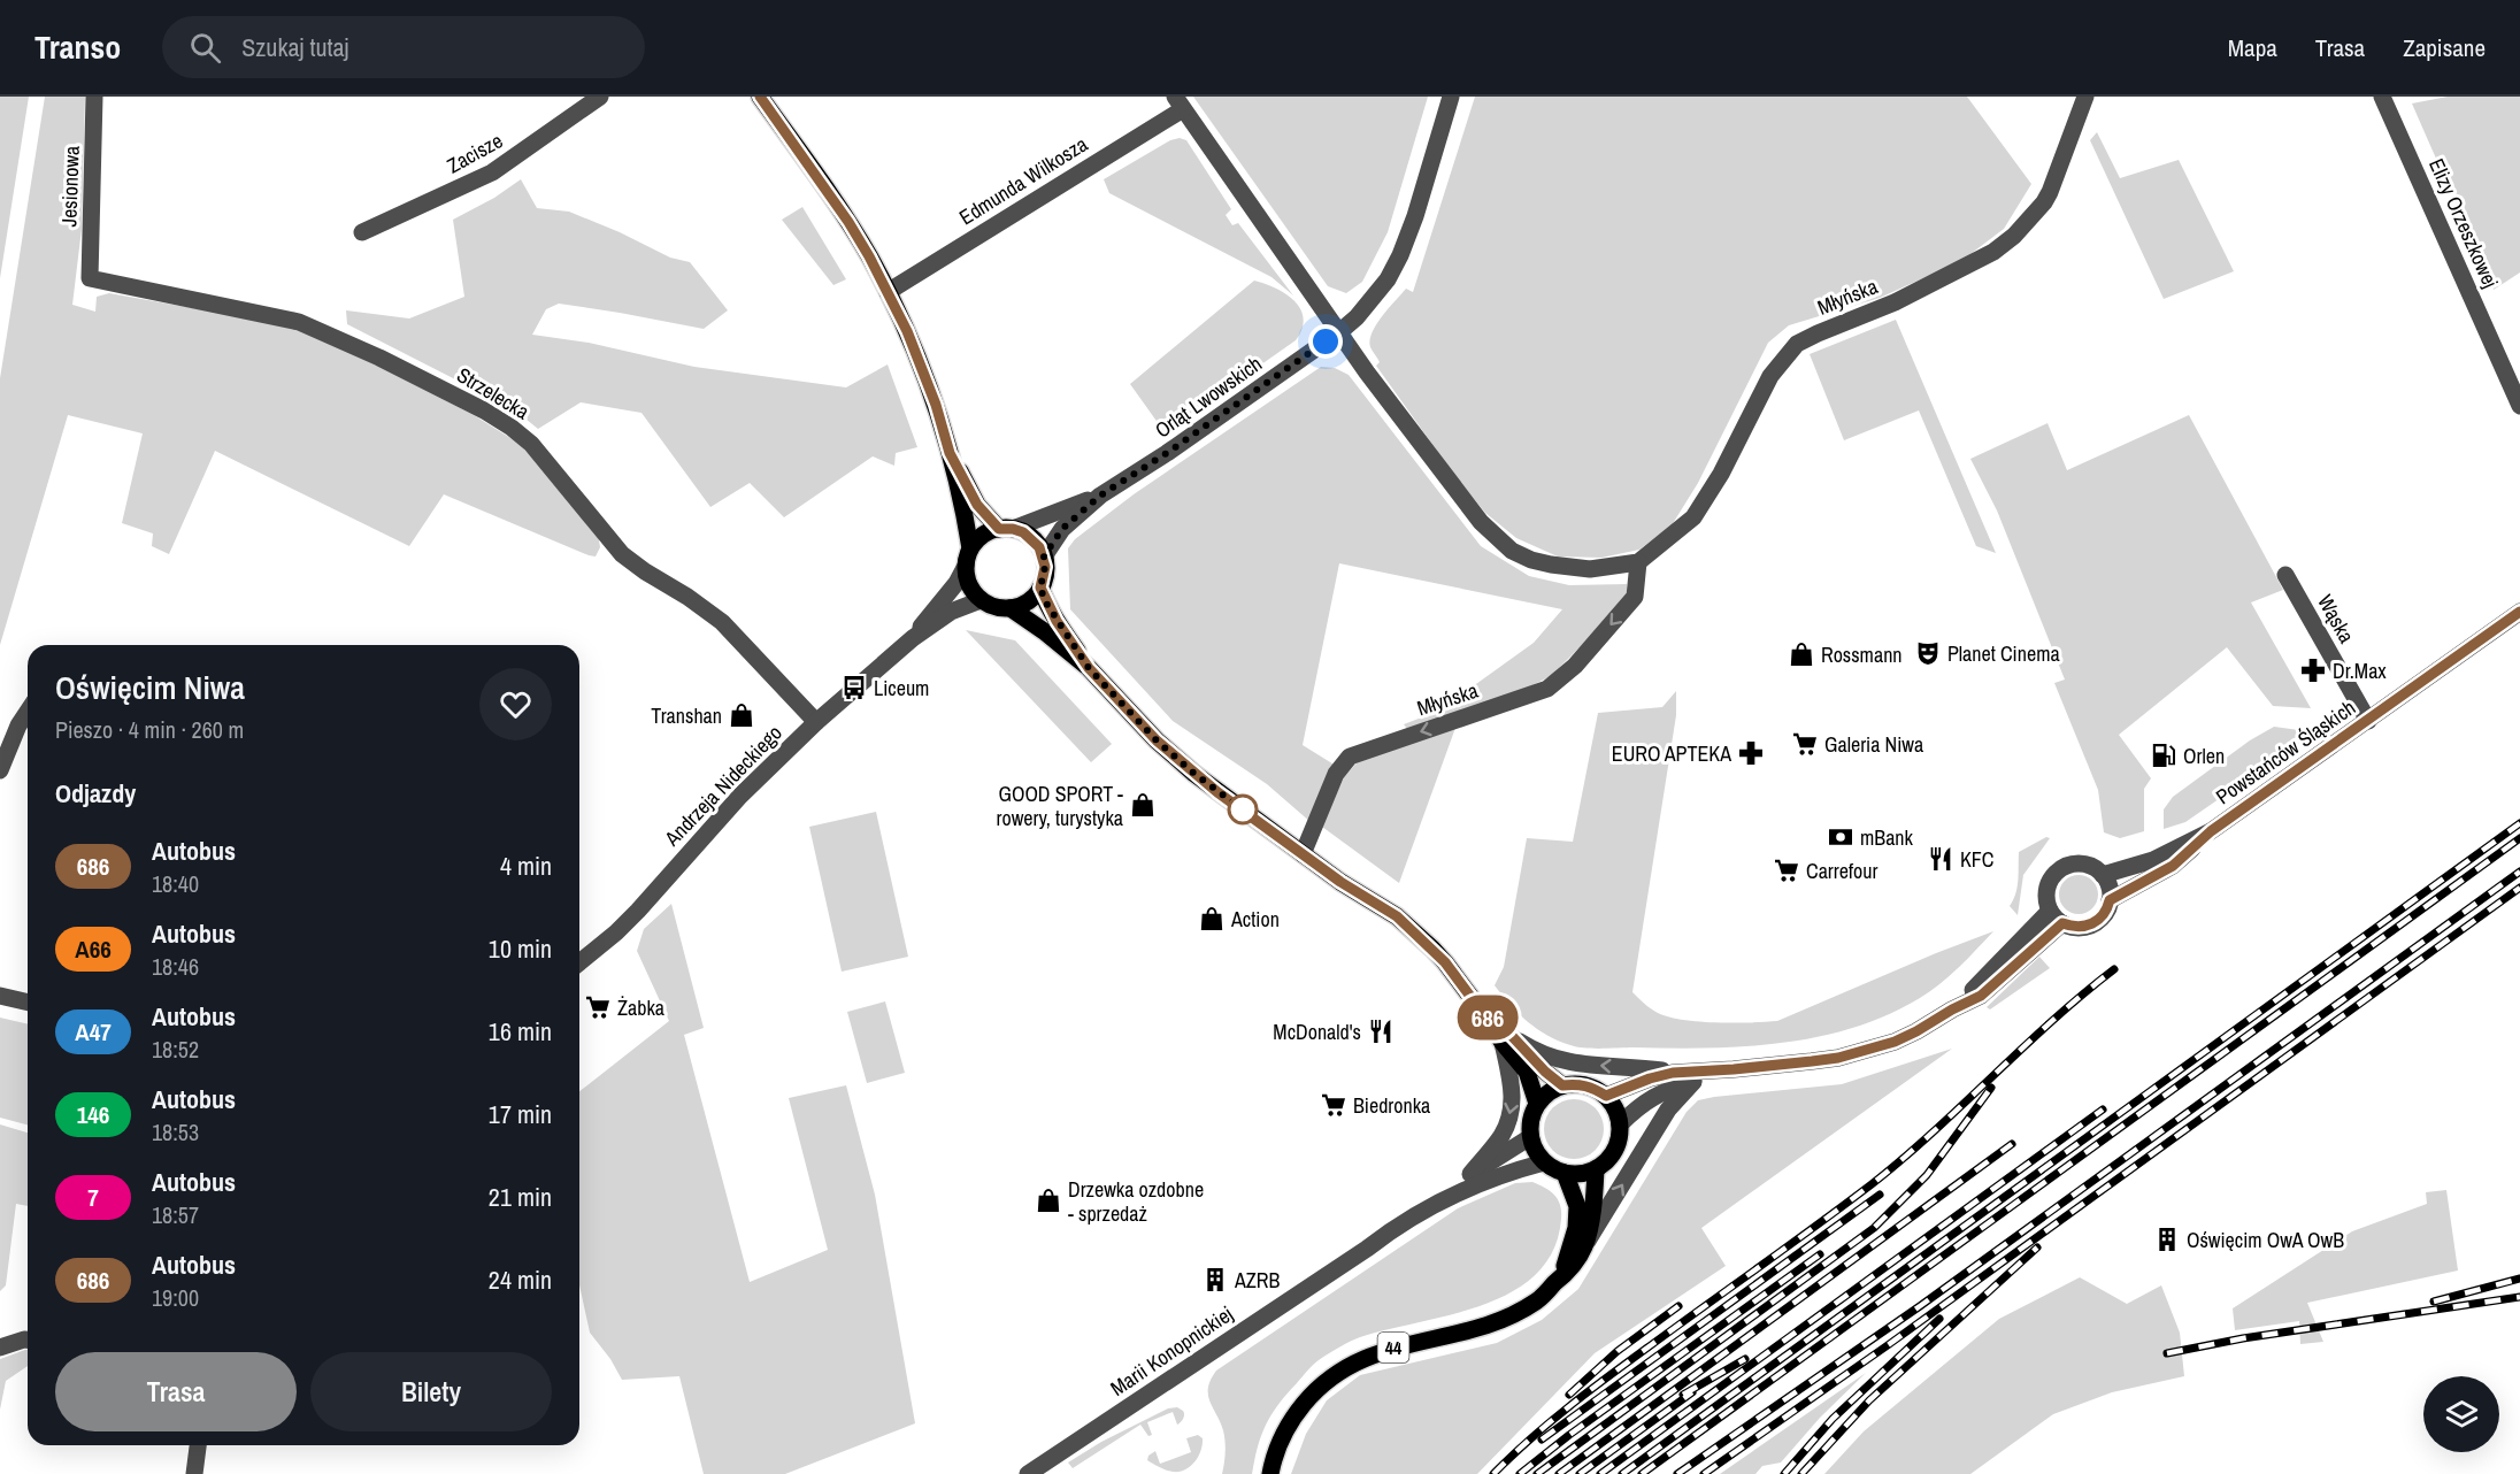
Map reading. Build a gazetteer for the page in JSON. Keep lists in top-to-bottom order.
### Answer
{
  "streets": {
    "main road": ["44"],
    "street": [
      "Zacisze",
      "Edmunda Wilkosza",
      "Jesionowa",
      "Elizy Orzeszkowej",
      "Młyńska",
      "Strzelecka",
      "Orląt Lwowskich",
      "Wąska",
      "Powstańców Śląskich",
      "Andrzeja Nideckiego",
      "Marii Konopnickiej"
    ]
  },
  "crossings": [
    ["Jesionowa", "Strzelecka"],
    ["Strzelecka", "Andrzeja Nideckiego"],
    ["Orląt Lwowskich", "Andrzeja Nideckiego"],
    ["Wąska", "Powstańców Śląskich"],
    ["44", "Marii Konopnickiej"]
  ],
  "one_way": ["Młyńska"],
  "places": {
    "theatre": ["Planet Cinema"],
    "shop": [
      "Rossmann",
      "Transhan",
      "GOOD SPORT - rowery, turystyka",
      "Action",
      "Drzewka ozdobne - sprzedaż"
    ],
    "pharmacy": ["Dr.Max", "EURO APTEKA"],
    "bus stop": ["Liceum"],
    "supermarket": [
      "Galeria Niwa",
      "Carrefour",
      "Żabka",
      "Biedronka"
    ],
    "fuel station": ["Orlen"],
    "bank": ["mBank"],
    "restaurant": ["KFC", "McDonald's"],
    "building": ["Oświęcim OwA OwB", "AZRB"]
  },
  "lines": ["bus line 686"],
  "page": {
    "header": "Transo",
    "search": "Szukaj tutaj",
    "nav": ["Mapa", "Trasa", "Zapisane"],
    "on_map": "686",
    "heading": [
      ["Oświęcim Niwa", "Pieszo · 4 min · 260 m"],
      "Odjazdy"
    ],
    "list": [
      {
        "mark": "686",
        "name": "Autobus",
        "note": "18:40",
        "value": "4 min"
      },
      {
        "mark": "A66",
        "name": "Autobus",
        "note": "18:46",
        "value": "10 min"
      },
      {
        "mark": "A47",
        "name": "Autobus",
        "note": "18:52",
        "value": "16 min"
      },
      {
        "mark": "146",
        "name": "Autobus",
        "note": "18:53",
        "value": "17 min"
      },
      {
        "mark": "7",
        "name": "Autobus",
        "note": "18:57",
        "value": "21 min"
      },
      {
        "mark": "686",
        "name": "Autobus",
        "note": "19:00",
        "value": "24 min"
      }
    ],
    "buttons": ["Trasa", "Bilety"]
  }
}
